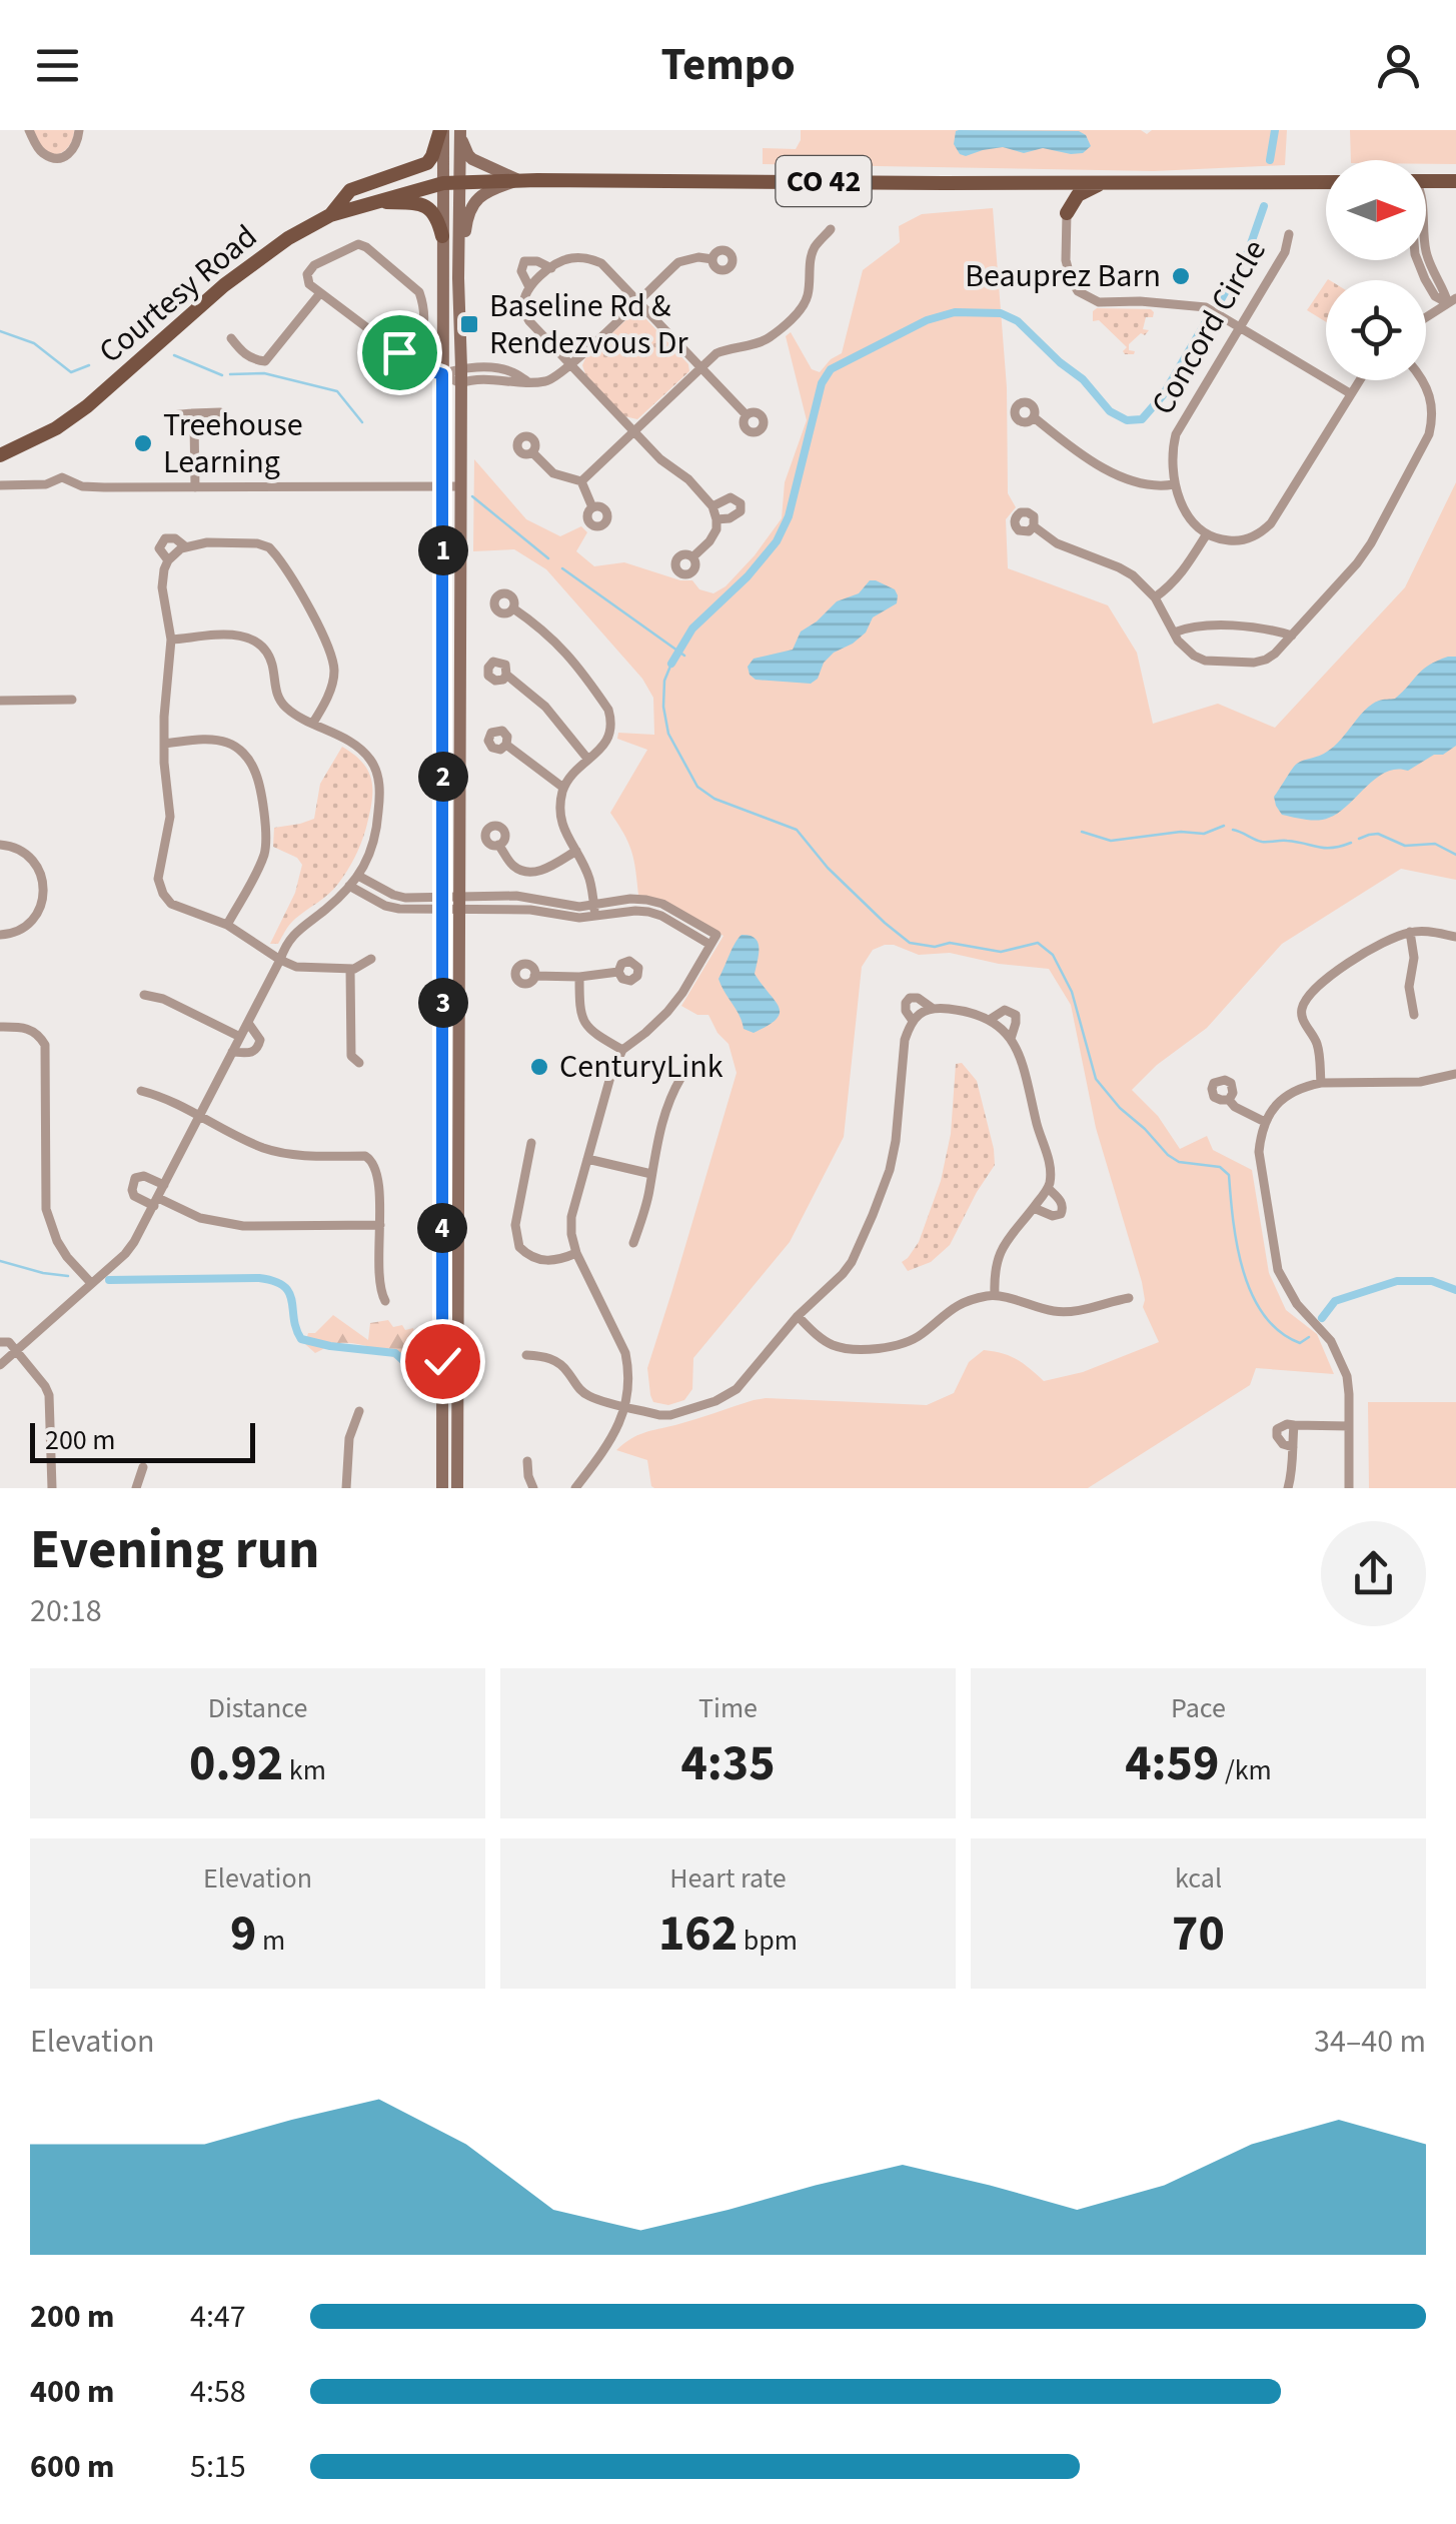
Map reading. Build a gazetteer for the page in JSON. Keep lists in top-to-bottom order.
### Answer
{
  "streets": {
    "main road": ["CO 42", "Courtesy Road"],
    "street": ["Concord Circle"]
  },
  "crossings": [
    ["CO 42", "Courtesy Road"]
  ],
  "places": {
    "other": ["Beauprez Barn", "Treehouse Learning", "CenturyLink"],
    "transit": ["Baseline Rd & Rendezvous Dr"]
  },
  "scale_bar": "200 m",
  "north": "right",
  "page": {
    "header": "Tempo",
    "pins": [
      "1",
      "2",
      "3",
      "4"
    ],
    "scale": "200 m",
    "heading": ["Evening run", "20:18"],
    "stats": [
      ["Distance", "0.92 km"],
      ["Time", "4:35"],
      ["Pace", "4:59 /km"],
      ["Elevation", "9 m"],
      ["Heart rate", "162 bpm"],
      ["kcal", "70"]
    ],
    "chart": ["Elevation", "34–40 m"],
    "list": [
      {
        "name": "200 m",
        "note": "4:47"
      },
      {
        "name": "400 m",
        "note": "4:58"
      },
      {
        "name": "600 m",
        "note": "5:15"
      }
    ]
  }
}
